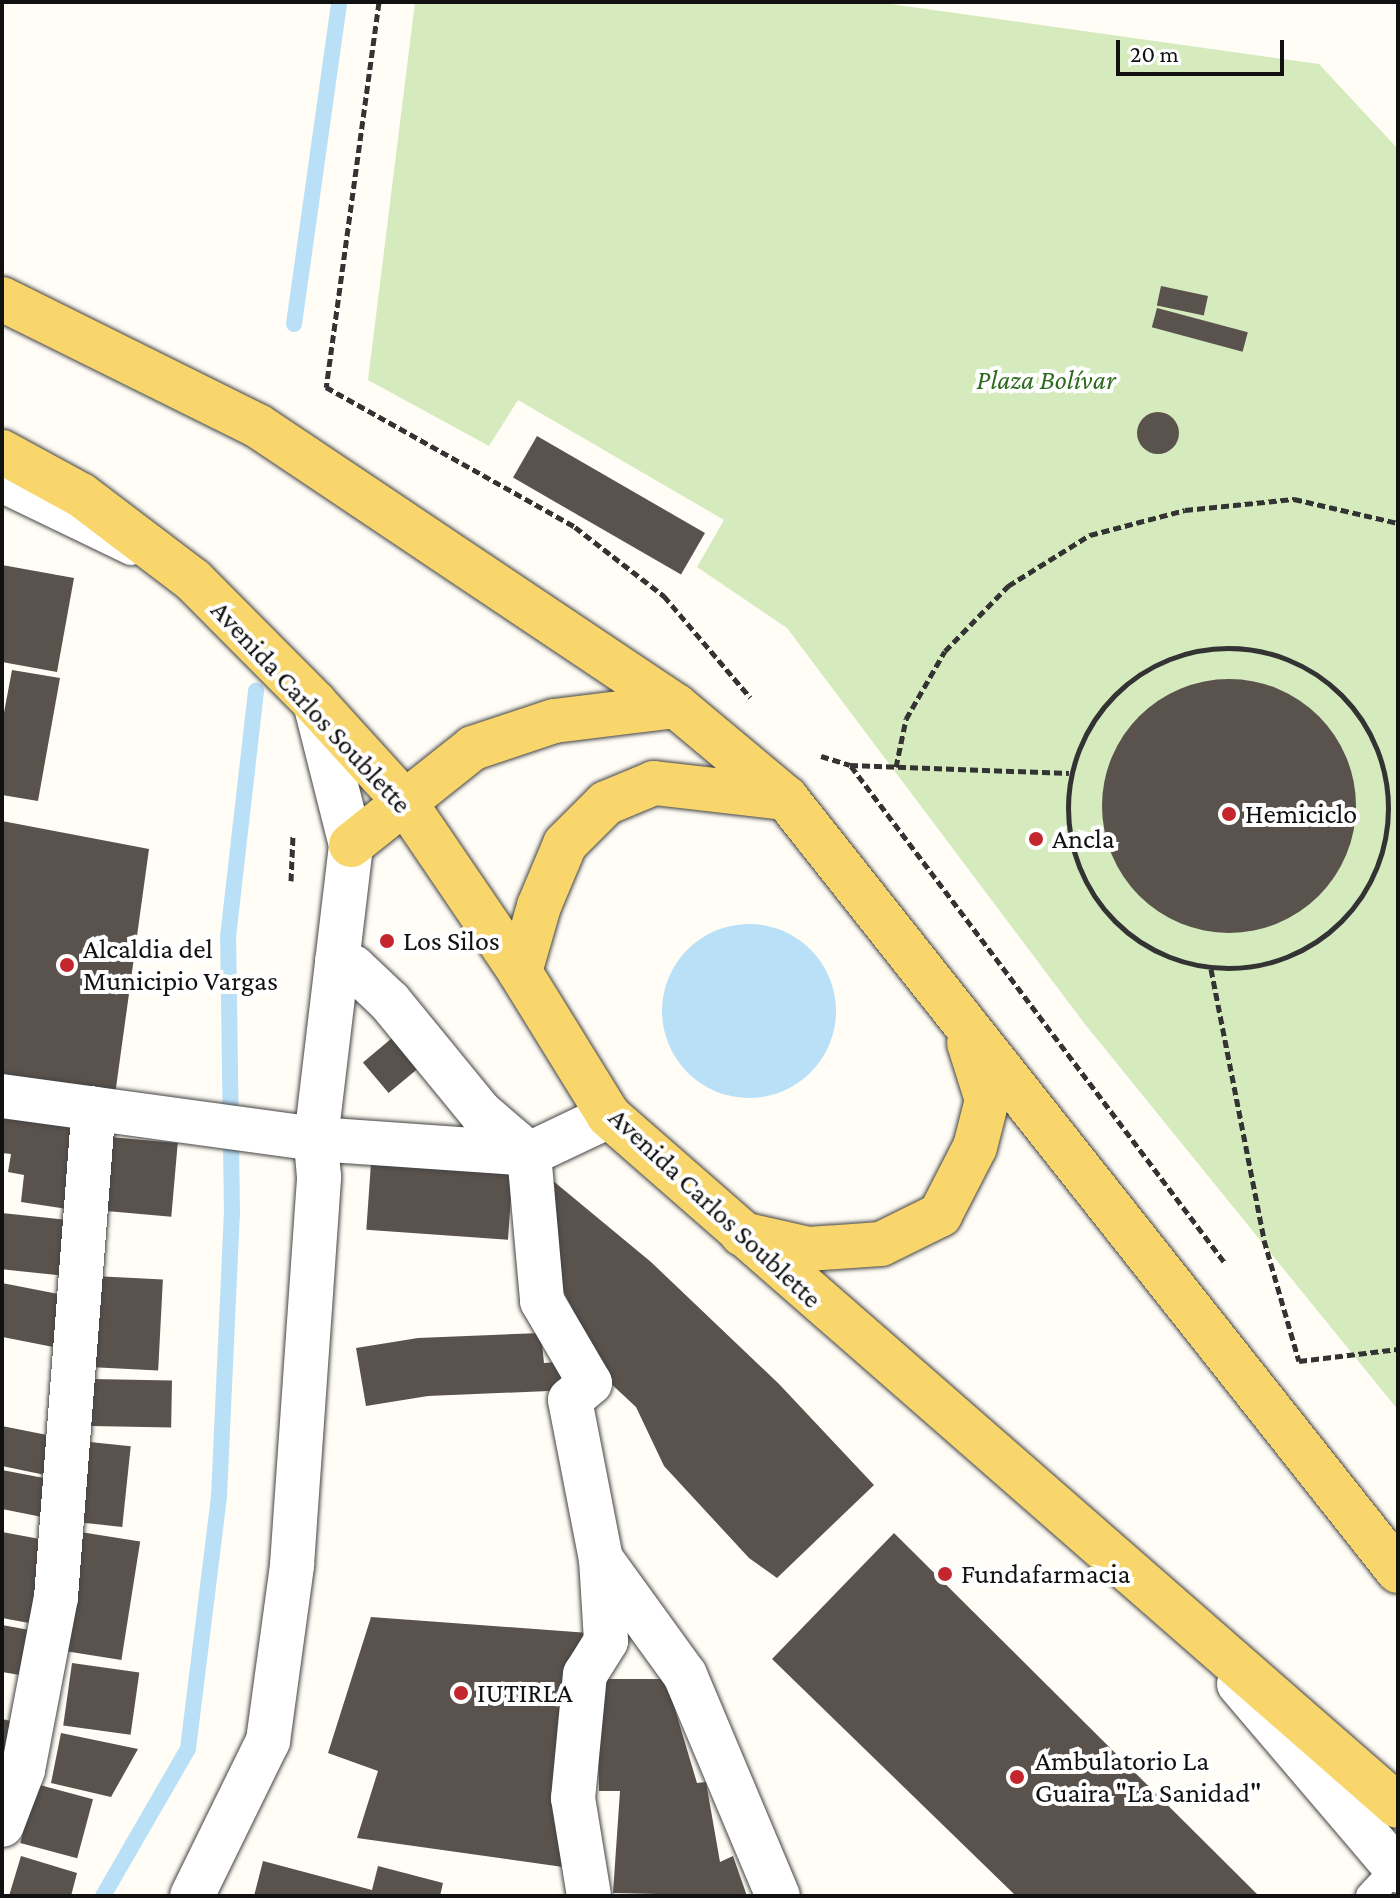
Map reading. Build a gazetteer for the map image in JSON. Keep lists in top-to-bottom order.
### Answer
{
  "streets": {
    "main road": ["Avenida Carlos Soublette"]
  },
  "parks": ["Plaza Bolívar"],
  "places": [
    "Hemiciclo",
    "Ancla",
    "Los Silos",
    "Alcaldia del Municipio Vargas",
    "Fundafarmacia",
    "IUTIRLA",
    "Ambulatorio La Guaira \"La Sanidad\""
  ],
  "scale_bar": "20 m"
}
